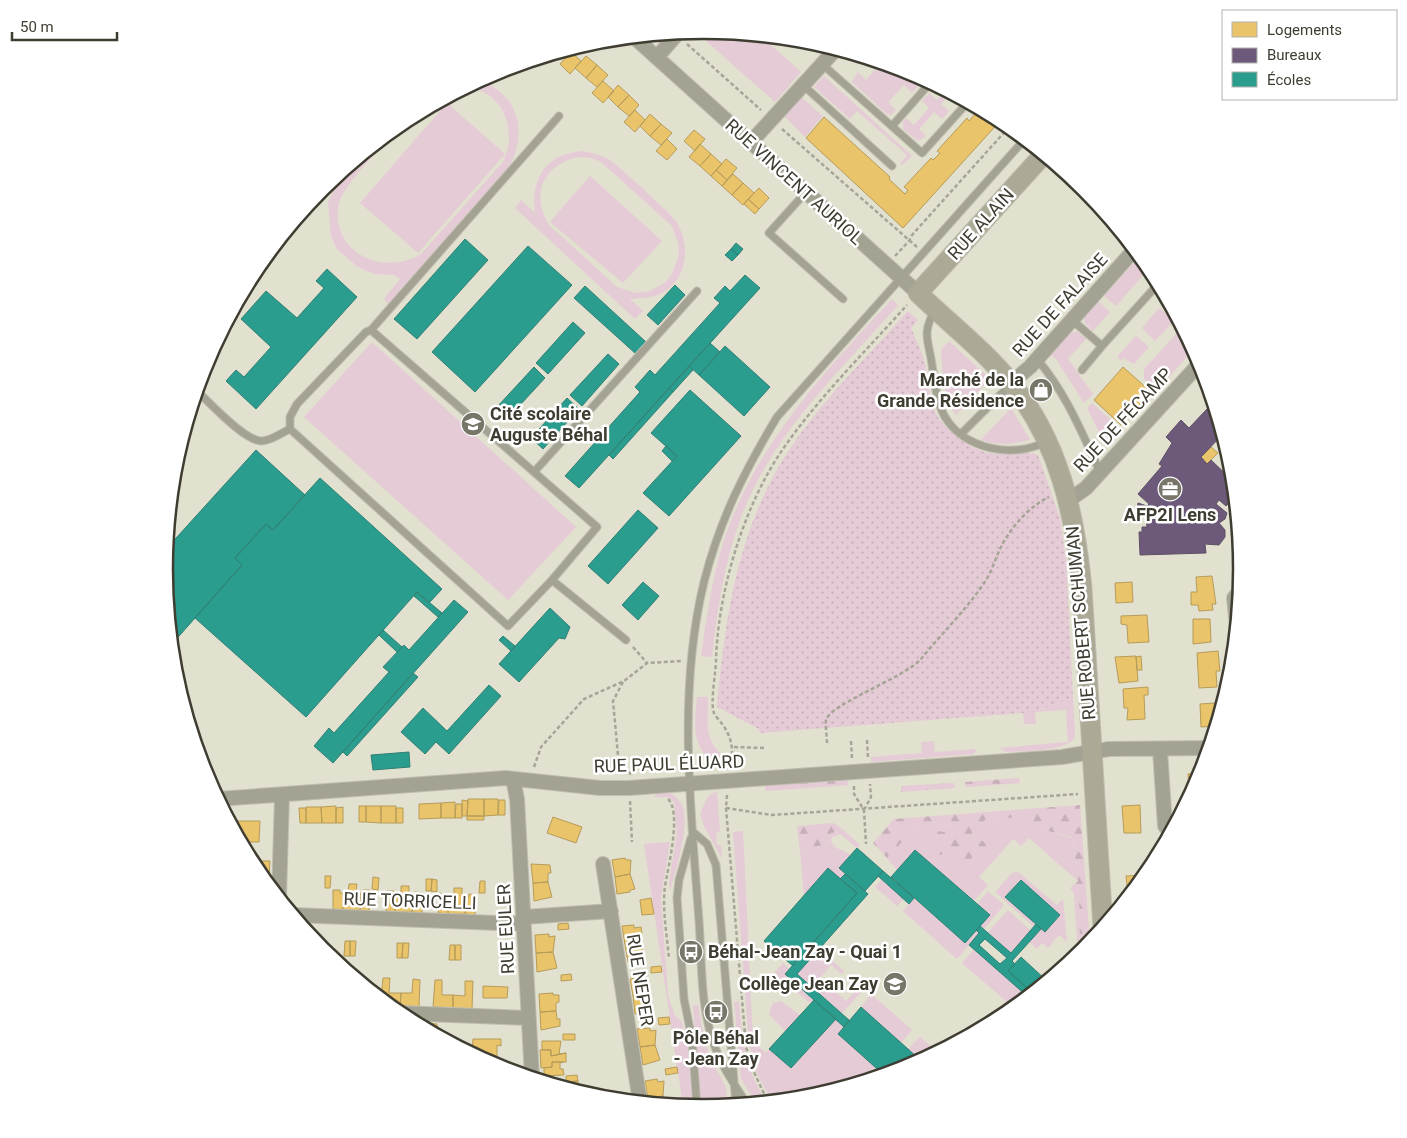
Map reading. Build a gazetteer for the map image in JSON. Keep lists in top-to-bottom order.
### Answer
{
  "streets": {
    "street": [
      "RUE VINCENT AURIOL",
      "RUE ALAIN",
      "RUE DE FALAISE",
      "RUE DE FÉCAMP",
      "RUE ROBERT SCHUMAN",
      "RUE PAUL ÉLUARD",
      "RUE TORRICELLI",
      "RUE EULER",
      "RUE NEPER"
    ]
  },
  "crossings": [
    ["RUE VINCENT AURIOL", "RUE ALAIN"],
    ["RUE VINCENT AURIOL", "RUE ROBERT SCHUMAN"],
    ["RUE DE FALAISE", "RUE ROBERT SCHUMAN"],
    ["RUE DE FÉCAMP", "RUE ROBERT SCHUMAN"],
    ["RUE ROBERT SCHUMAN", "RUE PAUL ÉLUARD"],
    ["RUE PAUL ÉLUARD", "RUE EULER"],
    ["RUE TORRICELLI", "RUE EULER"],
    ["RUE TORRICELLI", "RUE NEPER"]
  ],
  "places": {
    "shop": ["Marché de la Grande Résidence"],
    "school or university": ["Cité scolaire Auguste Béhal", "Collège Jean Zay"],
    "office": ["AFP2I Lens"],
    "bus stop": ["Béhal-Jean Zay - Quai 1", "Pôle Béhal - Jean Zay"]
  },
  "legend": ["Logements", "Bureaux", "Écoles"],
  "scale_bar": "50 m"
}
